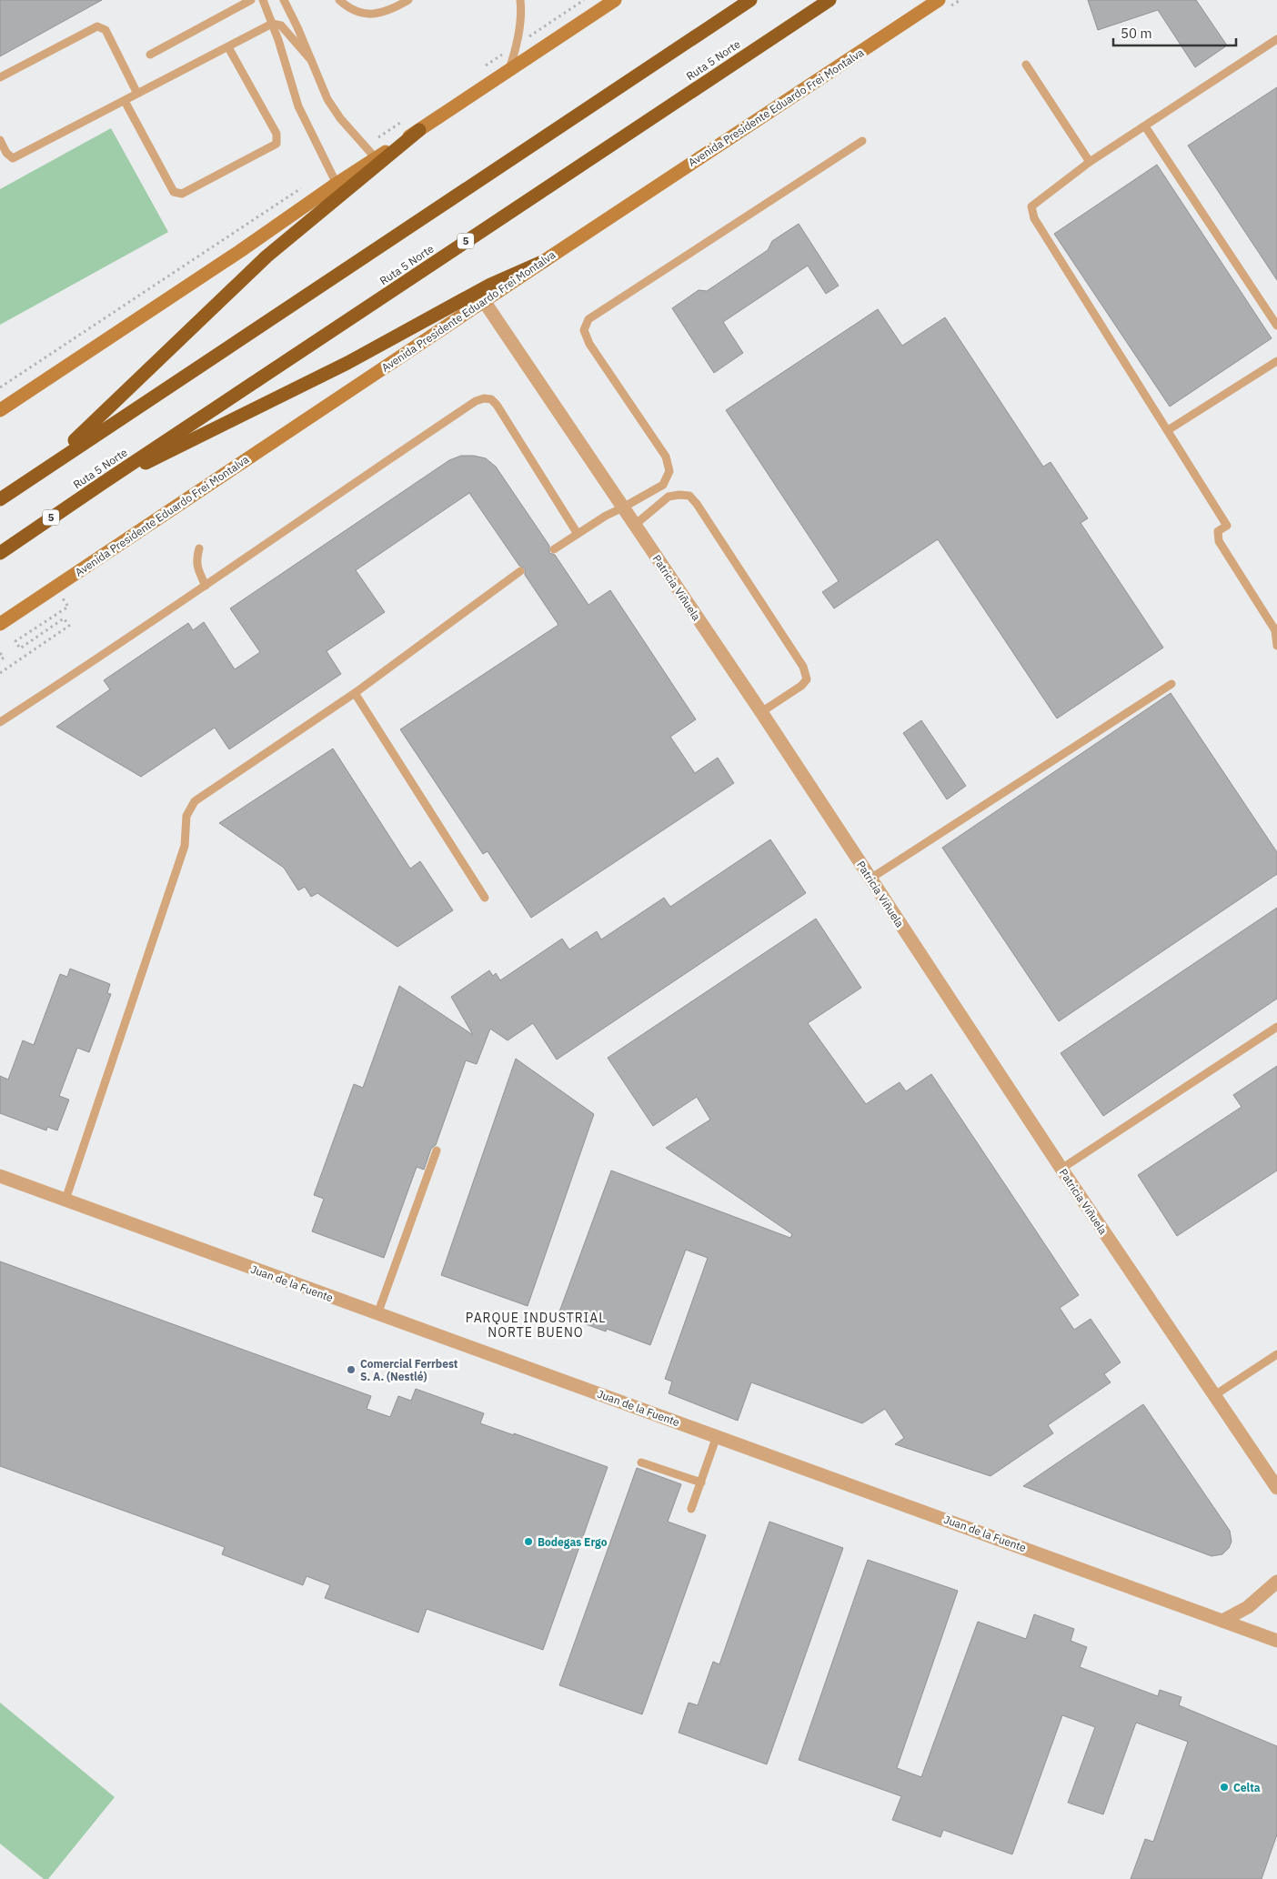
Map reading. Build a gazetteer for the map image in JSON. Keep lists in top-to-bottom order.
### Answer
{
  "streets": {
    "highway": ["Ruta 5 Norte", "5"],
    "main road": ["Avenida Presidente Eduardo Frei Montalva"],
    "street": ["Patricia Viñuela", "Juan de la Fuente"]
  },
  "crossings": [
    ["Avenida Presidente Eduardo Frei Montalva", "Patricia Viñuela"]
  ],
  "districts": ["PARQUE INDUSTRIAL NORTE BUENO"],
  "places": ["Comercial Ferrbest S. A. (Nestlé)", "Bodegas Ergo", "Celta"],
  "scale_bar": "50 m"
}
